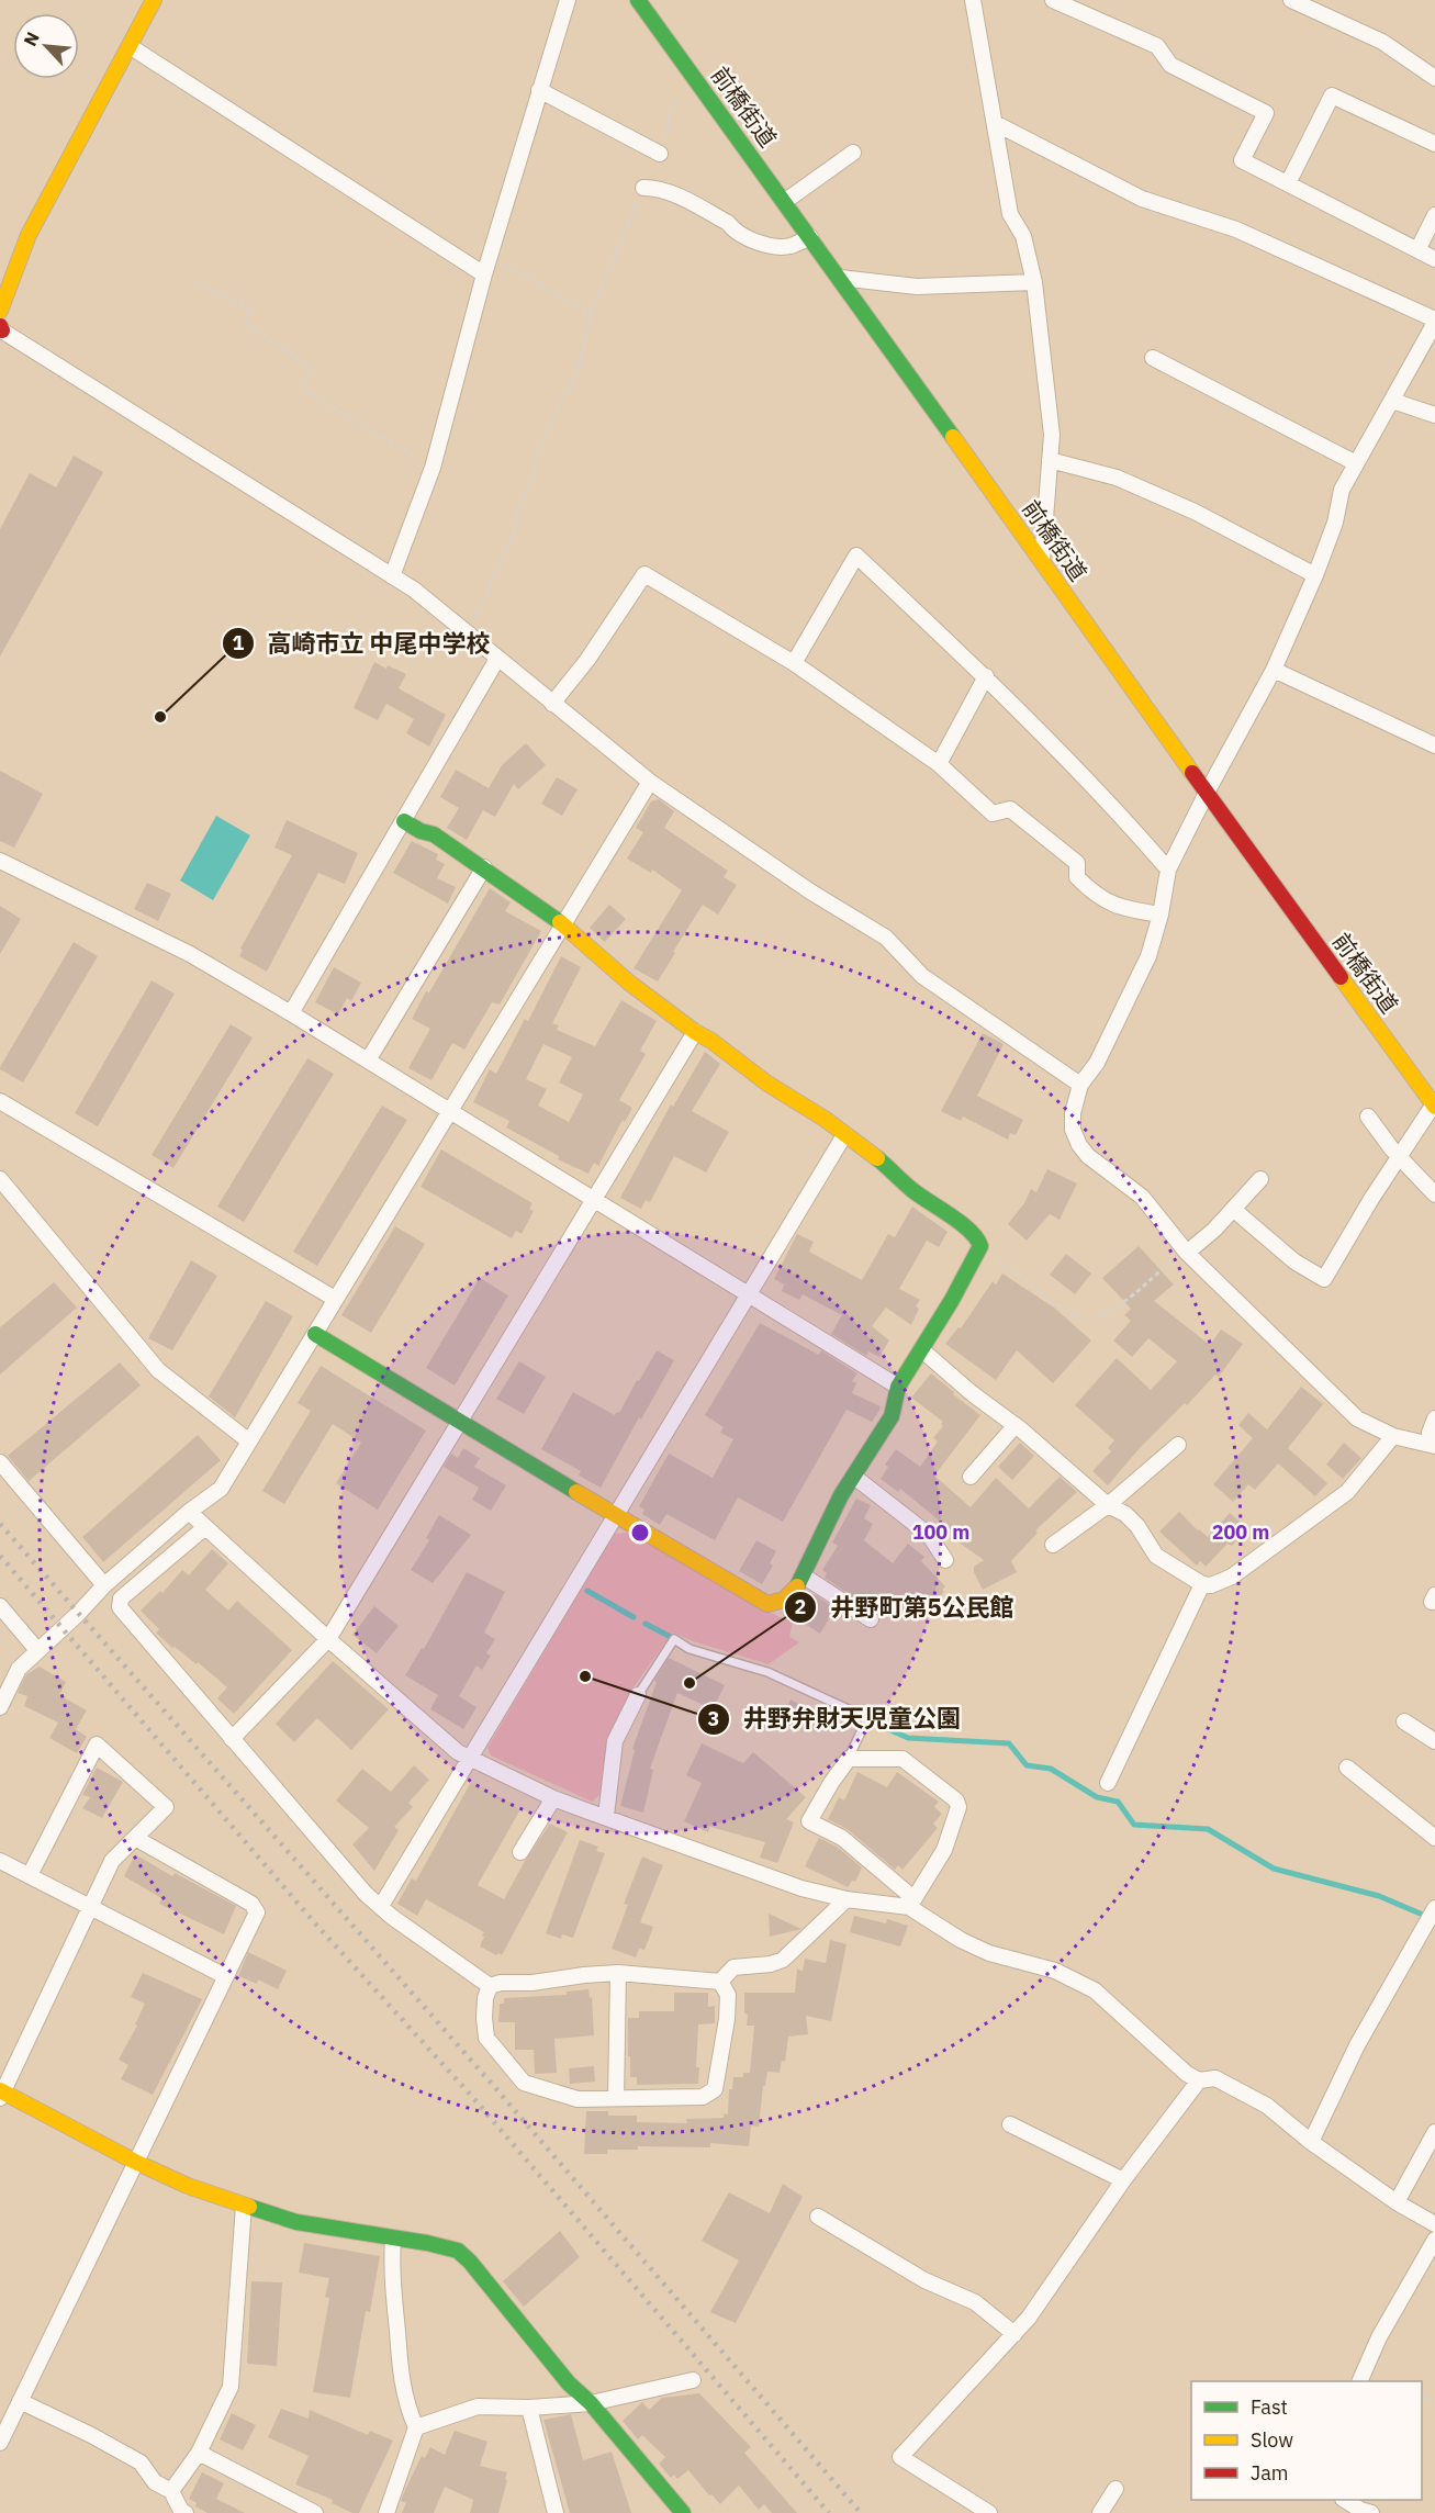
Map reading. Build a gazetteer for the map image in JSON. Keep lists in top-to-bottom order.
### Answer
{
  "streets": {
    "street": ["前橋街道"]
  },
  "places": ["高崎市立 中尾中学校", "井野弁財天児童公園", "井野町第5公民館"],
  "legend": ["Fast", "Slow", "Jam"],
  "north": "top left",
  "rings": ["100 m", "200 m"]
}
